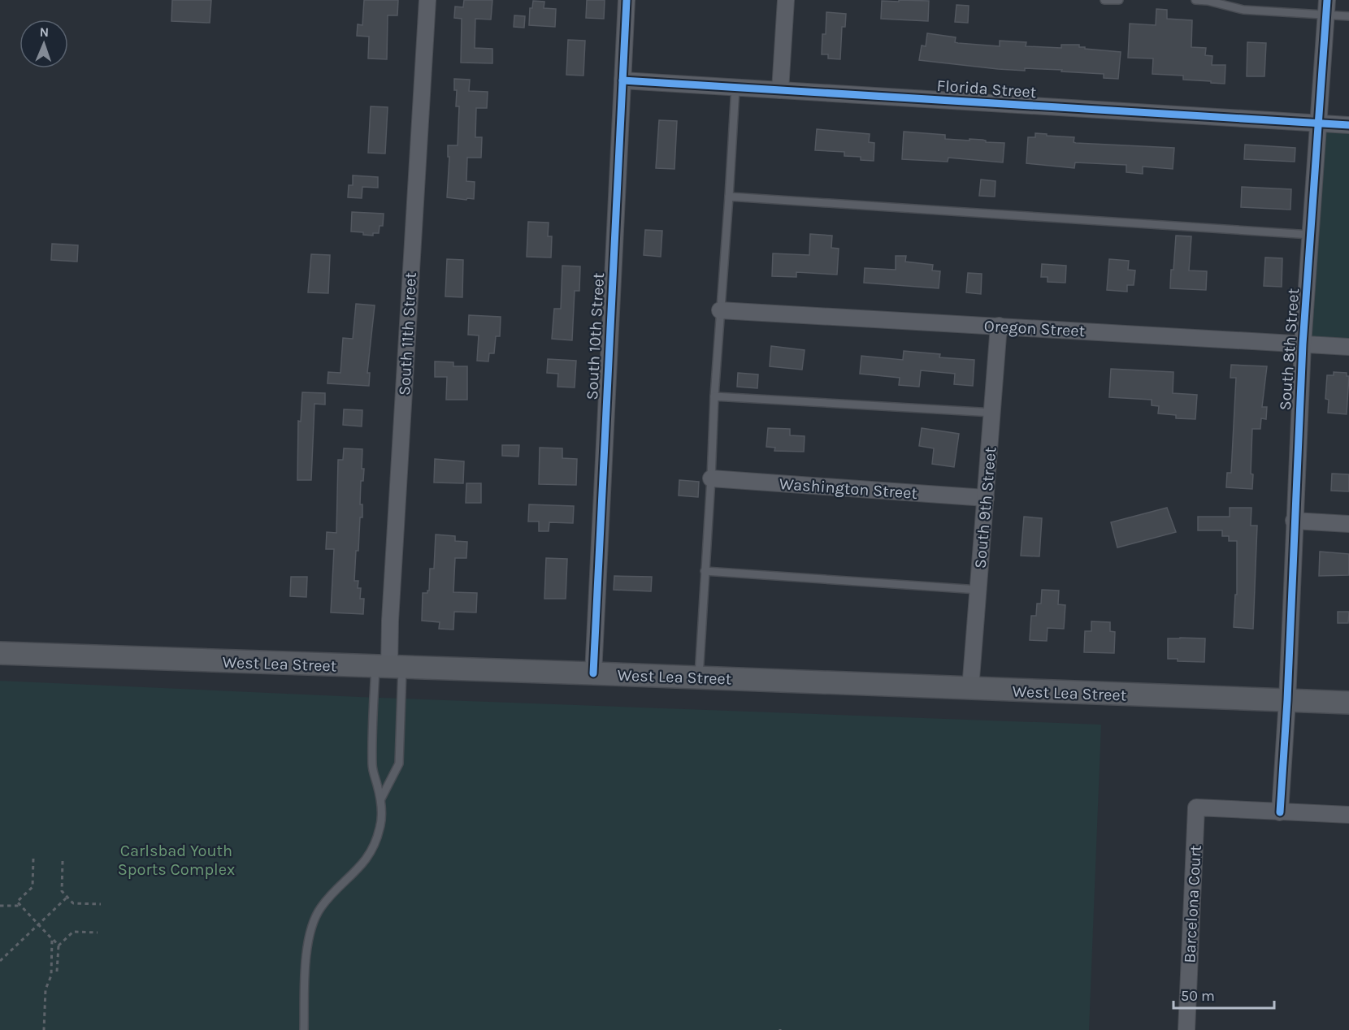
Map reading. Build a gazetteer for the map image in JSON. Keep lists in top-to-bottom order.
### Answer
{
  "streets": {
    "main road": ["West Lea Street"],
    "street": [
      "Florida Street",
      "Oregon Street",
      "South 11th Street",
      "South 10th Street",
      "South 8th Street",
      "Washington Street",
      "South 9th Street",
      "Barcelona Court"
    ]
  },
  "crossings": [
    ["Florida Street", "South 10th Street"],
    ["Florida Street", "South 8th Street"],
    ["Oregon Street", "South 8th Street"],
    ["Oregon Street", "South 9th Street"],
    ["South 11th Street", "West Lea Street"],
    ["South 10th Street", "West Lea Street"],
    ["South 8th Street", "West Lea Street"],
    ["South 8th Street", "Barcelona Court"],
    ["Washington Street", "South 9th Street"],
    ["South 9th Street", "West Lea Street"]
  ],
  "parks": ["Carlsbad Youth Sports Complex"],
  "scale_bar": "50 m",
  "north": "top"
}
